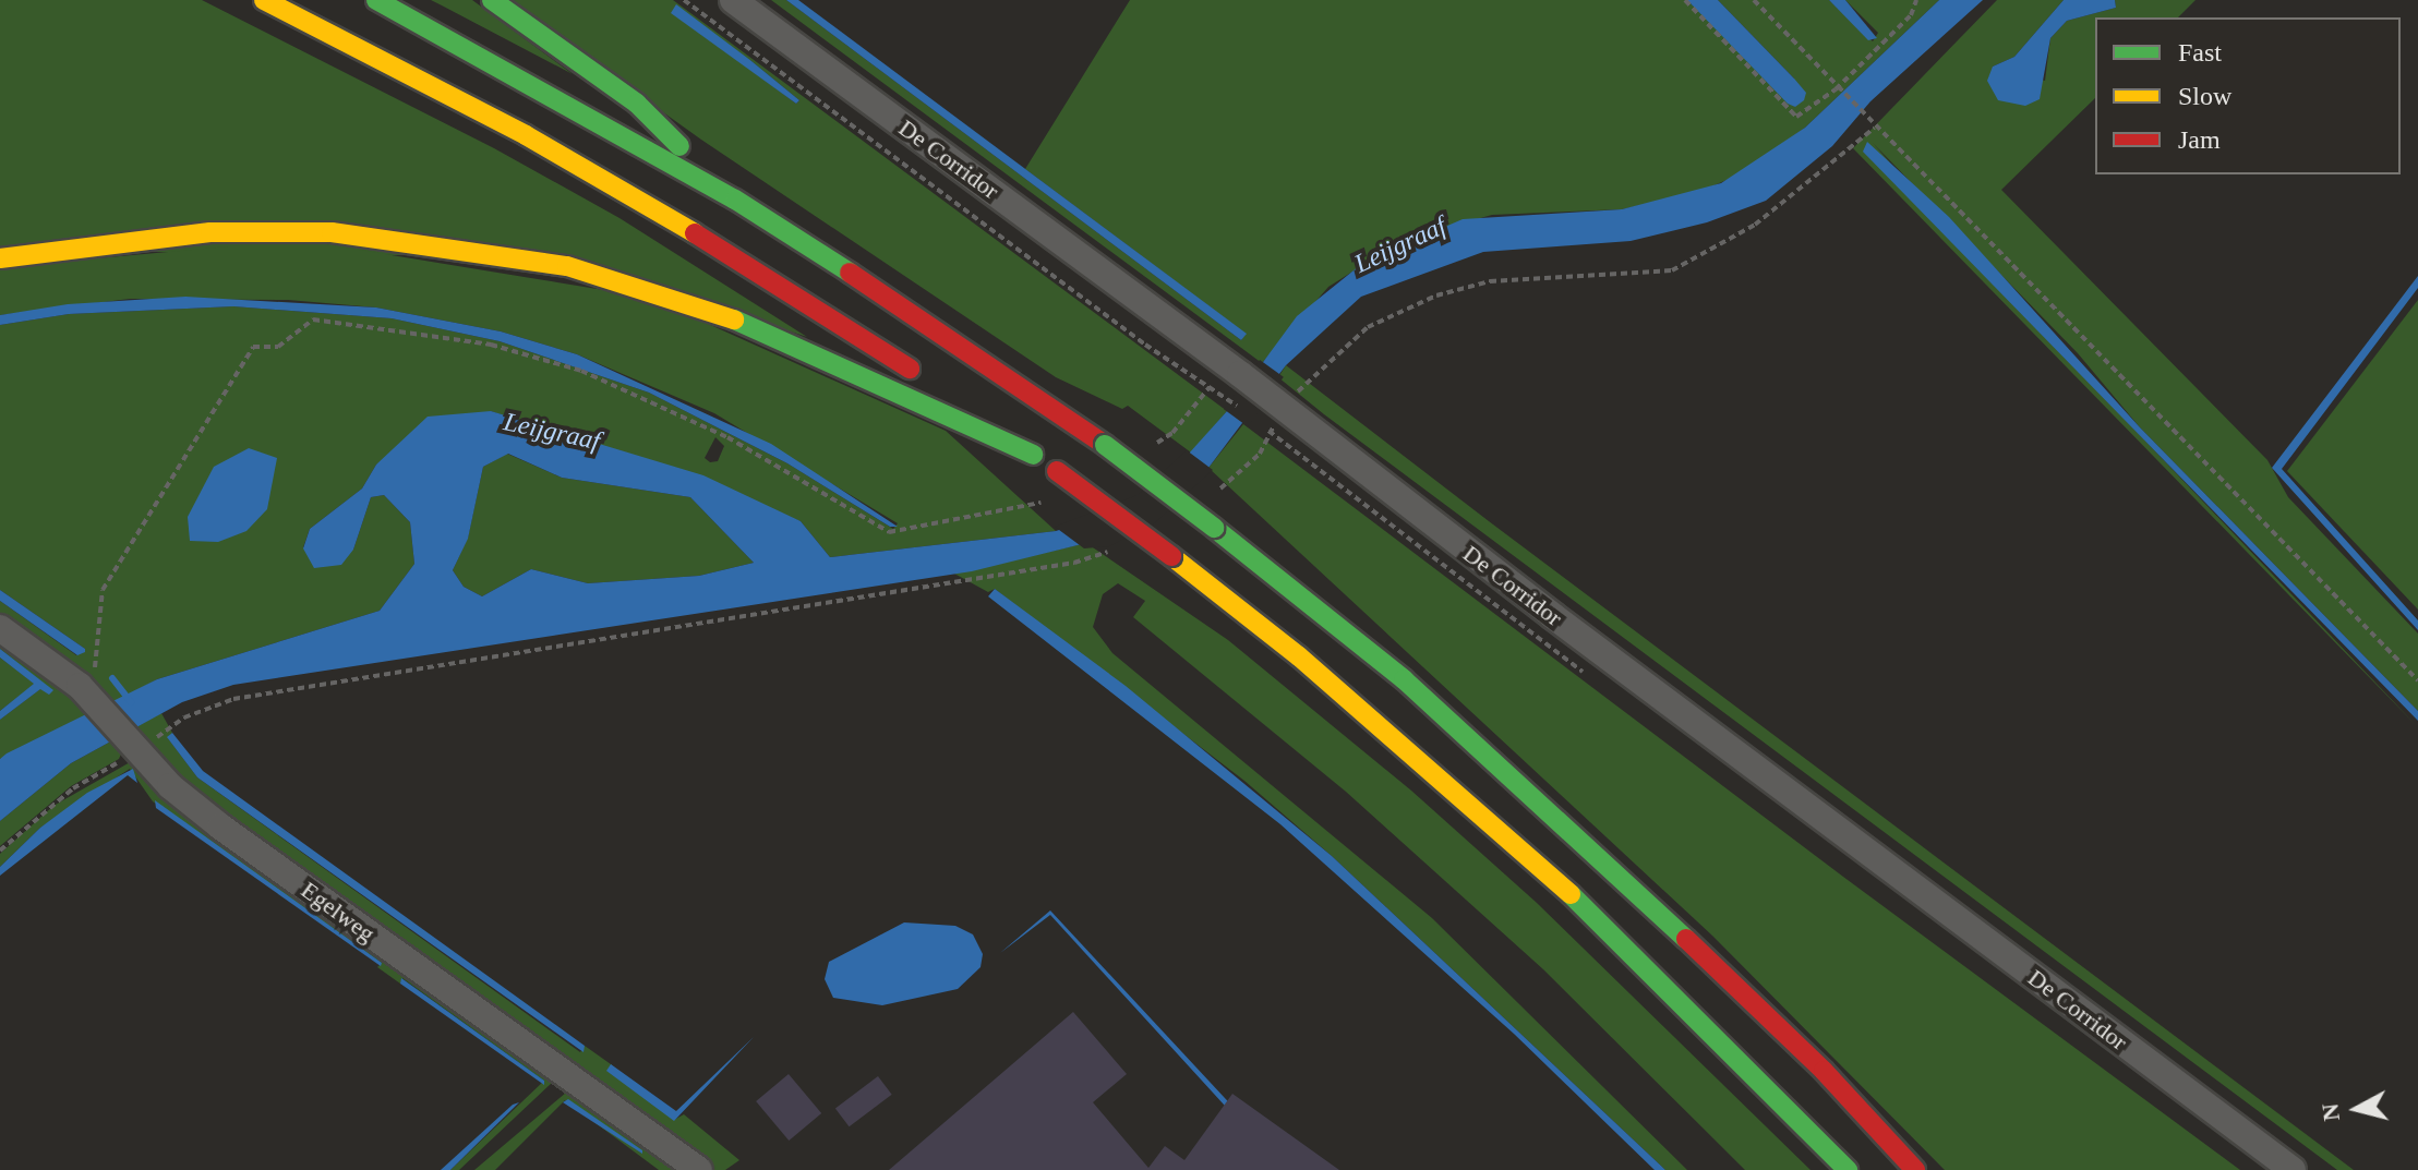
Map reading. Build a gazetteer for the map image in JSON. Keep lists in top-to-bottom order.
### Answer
{
  "streets": {
    "street": ["De Corridor", "Egelweg"]
  },
  "water": ["Leijgraaf"],
  "legend": ["Fast", "Slow", "Jam"],
  "north": "left"
}
